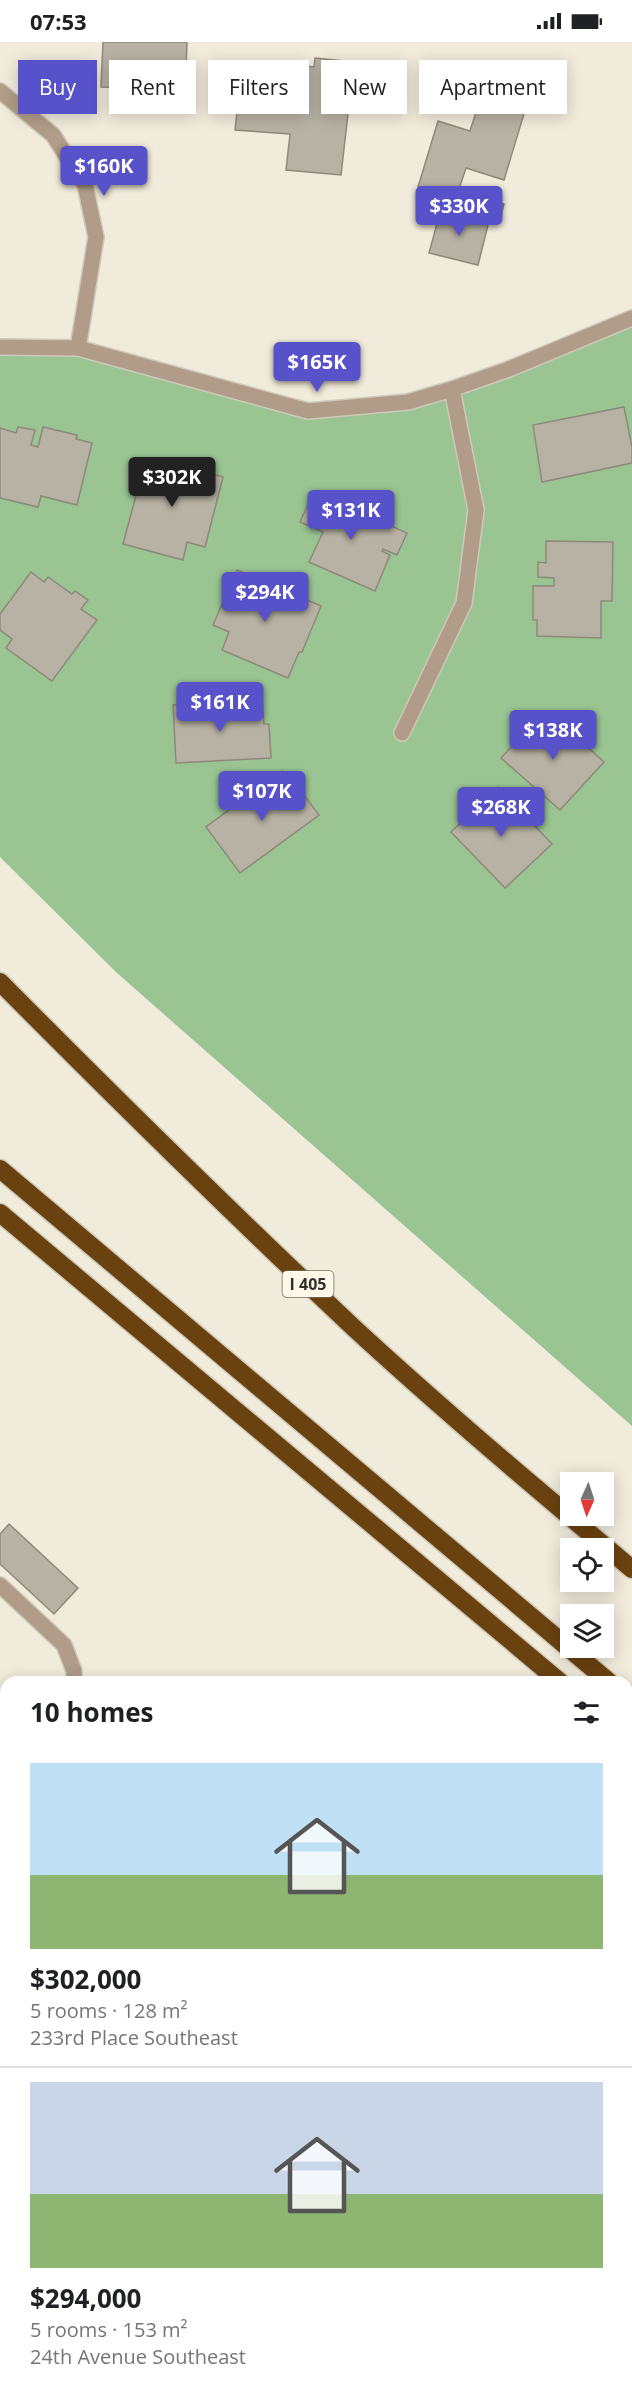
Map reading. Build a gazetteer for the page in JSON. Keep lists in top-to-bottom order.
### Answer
{
  "streets": {
    "highway": ["I 405"]
  },
  "north": "bottom",
  "page": {
    "status": "07:53",
    "chip": [
      "Buy",
      "Rent",
      "Filters",
      "New",
      "Apartment"
    ],
    "price": [
      "$160K",
      "$330K",
      "$165K",
      "$302K",
      "$131K",
      "$294K",
      "$161K",
      "$138K",
      "$107K",
      "$268K"
    ],
    "heading": "10 homes",
    "list": [
      {
        "name": "$302,000",
        "note": "5 rooms · 128 m² · 233rd Place Southeast"
      },
      {
        "name": "$294,000",
        "note": "5 rooms · 153 m² · 24th Avenue Southeast"
      }
    ]
  }
}
